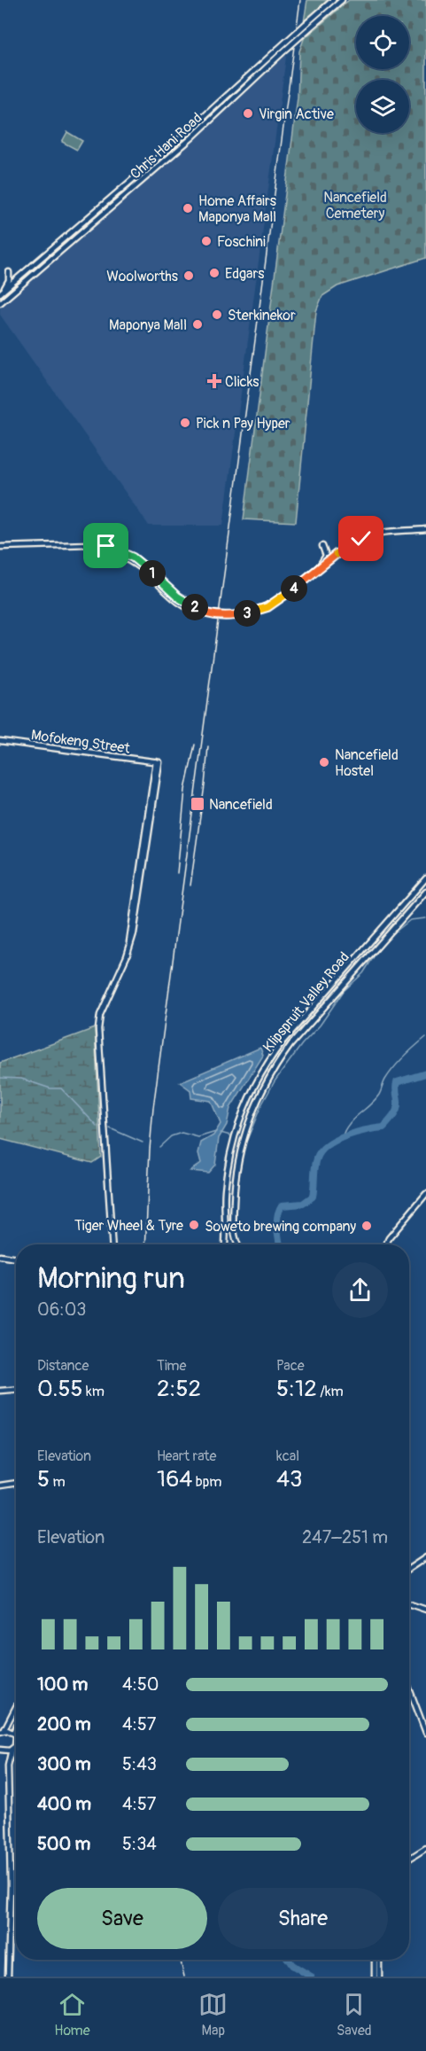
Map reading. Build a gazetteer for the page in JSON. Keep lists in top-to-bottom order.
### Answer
{
  "streets": {
    "main road": ["Chris Hani Road", "Mofokeng Street", "Klipspruit Valley Road"]
  },
  "parks": ["Nancefield Cemetery"],
  "places": {
    "other": [
      "Virgin Active",
      "Home Affairs Maponya Mall",
      "Foschini",
      "Edgars",
      "Woolworths",
      "Sterkinekor",
      "Maponya Mall",
      "Pick n Pay Hyper",
      "Nancefield Hostel",
      "Tiger Wheel & Tyre",
      "Soweto brewing company"
    ],
    "health": ["Clicks"],
    "transit": ["Nancefield"]
  },
  "page": {
    "pins": [
      "1",
      "4",
      "2",
      "3"
    ],
    "heading": ["Morning run", "06:03"],
    "stats": [
      ["Distance", "0.55 km"],
      ["Time", "2:52"],
      ["Pace", "5:12 /km"],
      ["Elevation", "5 m"],
      ["Heart rate", "164 bpm"],
      ["kcal", "43"]
    ],
    "chart": ["Elevation", "247–251 m"],
    "list": [
      {
        "name": "100 m",
        "note": "4:50"
      },
      {
        "name": "200 m",
        "note": "4:57"
      },
      {
        "name": "300 m",
        "note": "5:43"
      },
      {
        "name": "400 m",
        "note": "4:57"
      },
      {
        "name": "500 m",
        "note": "5:34"
      }
    ],
    "buttons": ["Save", "Share"],
    "tabs": ["Home", "Map", "Saved"]
  }
}
